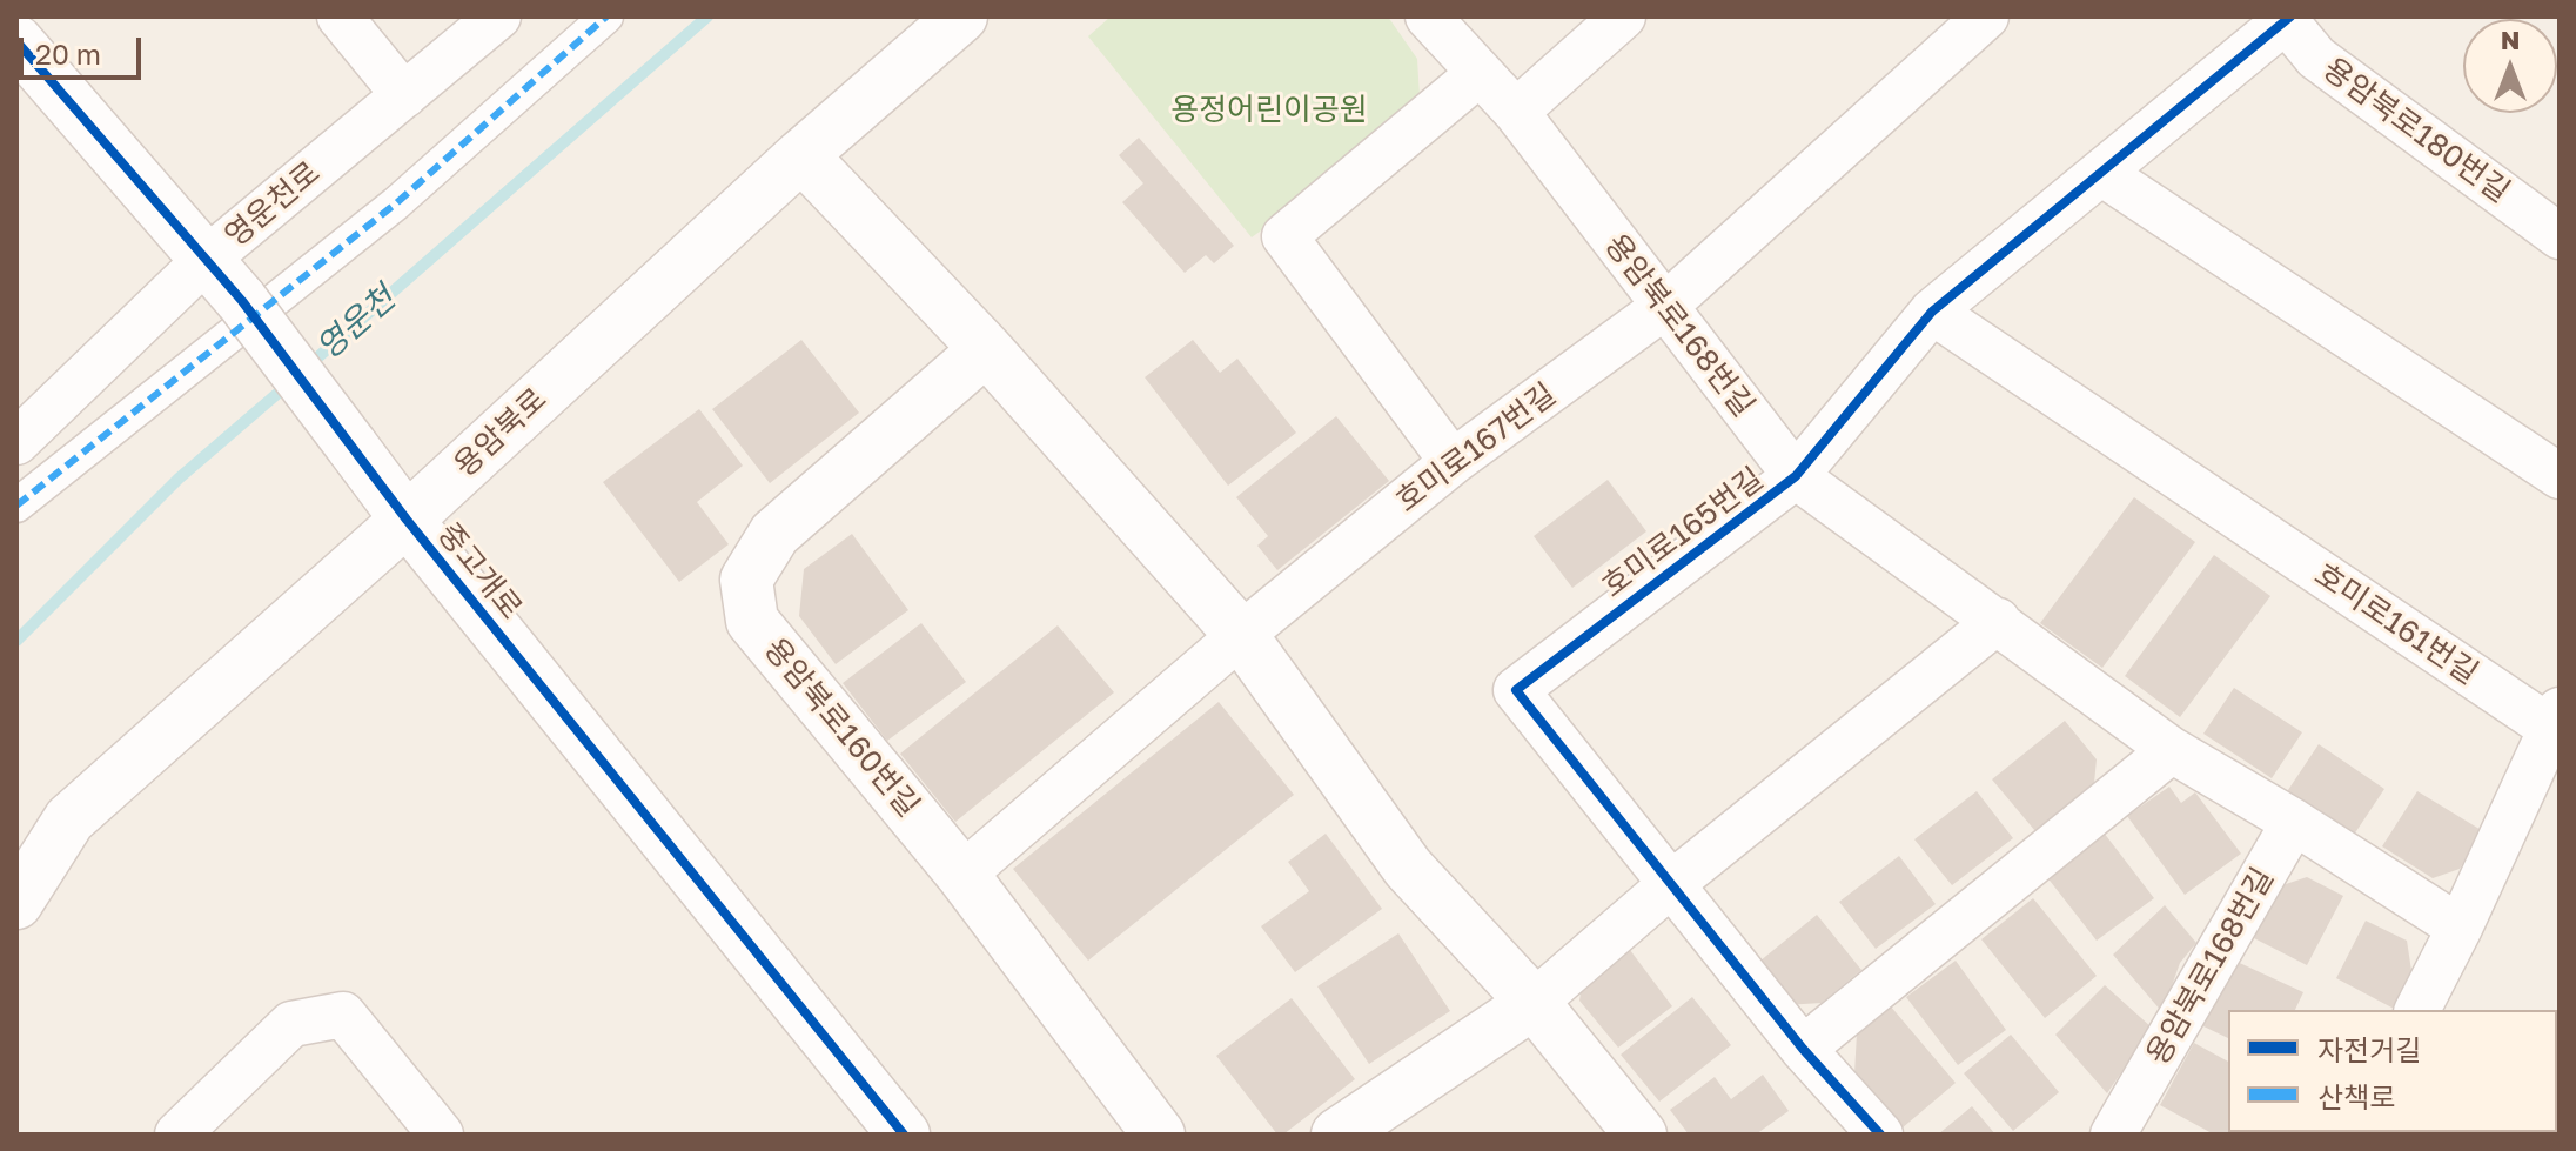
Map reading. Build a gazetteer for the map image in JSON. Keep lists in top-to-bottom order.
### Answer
{
  "streets": {
    "street": [
      "용암북로180번길",
      "영운천로",
      "용암북로168번길",
      "용암북로",
      "호미로167번길",
      "호미로165번길",
      "중고개로",
      "호미로161번길",
      "용암북로160번길"
    ]
  },
  "crossings": [
    ["용암북로180번길", "호미로165번길"],
    ["영운천로", "중고개로"],
    ["용암북로168번길", "호미로167번길"],
    ["용암북로168번길", "호미로165번길"],
    ["용암북로168번길", "호미로161번길"],
    ["용암북로", "중고개로"],
    ["호미로167번길", "용암북로160번길"],
    ["호미로165번길", "호미로161번길"]
  ],
  "water": ["영운천"],
  "parks": ["용정어린이공원"],
  "legend": ["자전거길", "산책로"],
  "scale_bar": "20 m",
  "north": "top"
}
